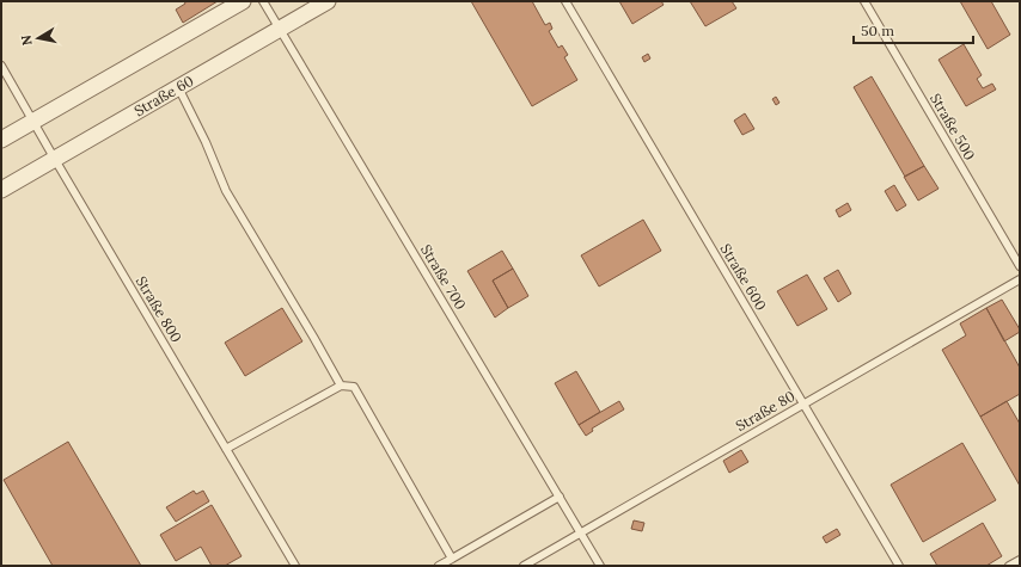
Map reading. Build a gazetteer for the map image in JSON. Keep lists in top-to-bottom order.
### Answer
{
  "streets": {
    "street": ["Straße 60"],
    "lane": [
      "Straße 500",
      "Straße 700",
      "Straße 600",
      "Straße 800",
      "Straße 80"
    ]
  },
  "crossings": [
    ["Straße 60", "Straße 700"],
    ["Straße 60", "Straße 800"],
    ["Straße 700", "Straße 80"],
    ["Straße 600", "Straße 80"]
  ],
  "scale_bar": "50 m",
  "north": "left"
}
